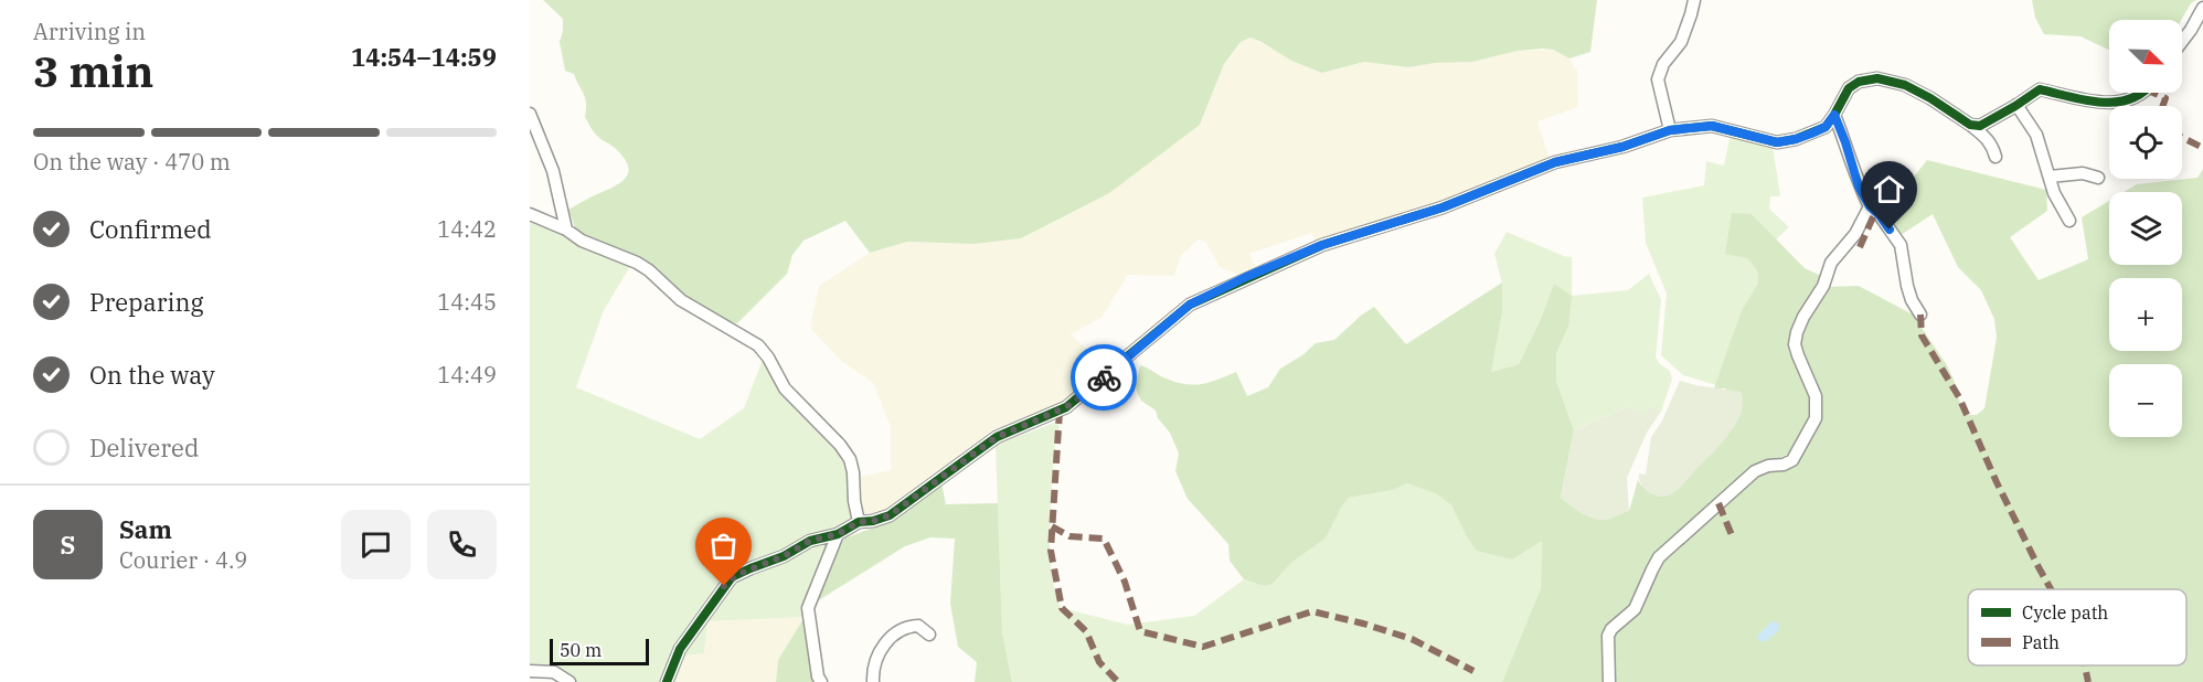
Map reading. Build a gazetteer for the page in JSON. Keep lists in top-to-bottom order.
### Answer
{
  "legend": ["Cycle path", "Path"],
  "scale_bar": "50 m",
  "north": "bottom right",
  "page": {
    "heading": ["3 min", "Arriving in", "14:54–14:59"],
    "panel": ["Sam", "Courier · 4.9"],
    "map_buttons": ["+", "−"],
    "bar": "On the way · 470 m",
    "list": [
      ["Confirmed", "14:42"],
      ["Preparing", "14:45"],
      ["On the way", "14:49"],
      "Delivered"
    ],
    "round": "S",
    "scale": "50 m"
  }
}
